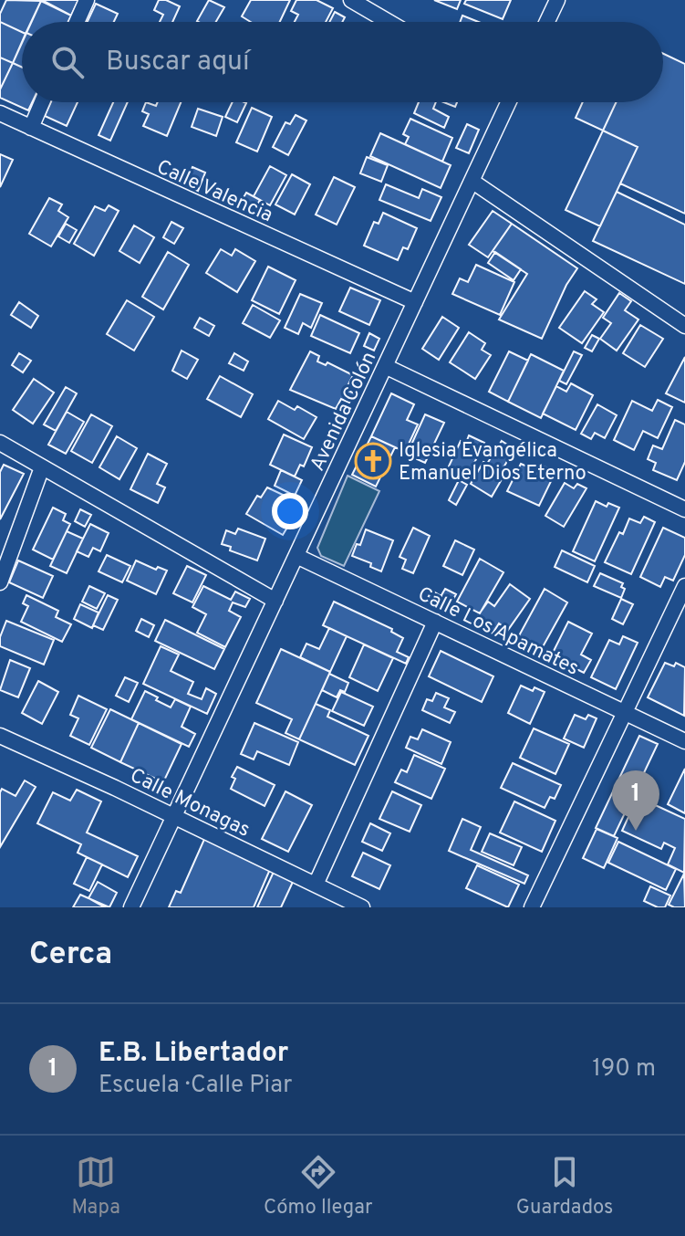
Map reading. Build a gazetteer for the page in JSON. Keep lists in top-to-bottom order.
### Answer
{
  "streets": {
    "street": [
      "Calle Valencia",
      "Avenida Colón",
      "Calle Los Apamates",
      "Calle Monagas"
    ]
  },
  "crossings": [
    ["Calle Valencia", "Avenida Colón"],
    ["Avenida Colón", "Calle Los Apamates"],
    ["Avenida Colón", "Calle Monagas"]
  ],
  "places": {
    "church": ["Iglesia Evangélica Emanuel Dios Eterno"]
  },
  "page": {
    "search": "Buscar aquí",
    "pins": "1",
    "heading": "Cerca",
    "list": [
      {
        "mark": "1",
        "name": "E.B. Libertador",
        "note": "Escuela · Calle Piar",
        "value": "190 m"
      }
    ],
    "nav": ["Mapa", "Cómo llegar", "Guardados"]
  }
}
